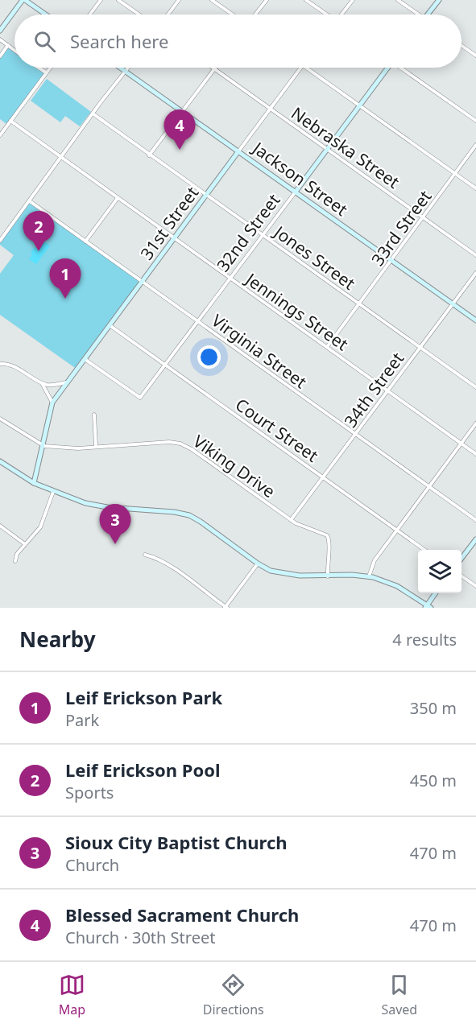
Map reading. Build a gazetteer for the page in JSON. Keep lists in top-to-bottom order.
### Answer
{
  "streets": {
    "street": [
      "Nebraska Street",
      "Jackson Street",
      "31st Street",
      "33rd Street",
      "32nd Street",
      "Jones Street",
      "Jennings Street",
      "Virginia Street",
      "34th Street",
      "Court Street",
      "Viking Drive"
    ]
  },
  "crossings": [
    ["Nebraska Street", "31st Street"],
    ["Nebraska Street", "33rd Street"],
    ["Nebraska Street", "32nd Street"],
    ["Jackson Street", "31st Street"],
    ["Jackson Street", "33rd Street"],
    ["Jackson Street", "32nd Street"],
    ["Jackson Street", "34th Street"],
    ["31st Street", "32nd Street"],
    ["31st Street", "Jones Street"],
    ["31st Street", "Jennings Street"],
    ["31st Street", "Virginia Street"],
    ["31st Street", "Court Street"],
    ["33rd Street", "Jones Street"],
    ["33rd Street", "Jennings Street"],
    ["32nd Street", "Jones Street"],
    ["32nd Street", "Jennings Street"],
    ["32nd Street", "Virginia Street"],
    ["32nd Street", "Court Street"],
    ["Jones Street", "34th Street"],
    ["Jennings Street", "34th Street"],
    ["Virginia Street", "34th Street"],
    ["34th Street", "Court Street"],
    ["34th Street", "Viking Drive"]
  ],
  "page": {
    "search": "Search here",
    "pins": [
      "4",
      "2",
      "1",
      "3"
    ],
    "heading": ["Nearby", "4 results"],
    "list": [
      {
        "mark": "1",
        "name": "Leif Erickson Park",
        "note": "Park",
        "value": "350 m"
      },
      {
        "mark": "2",
        "name": "Leif Erickson Pool",
        "note": "Sports",
        "value": "450 m"
      },
      {
        "mark": "3",
        "name": "Sioux City Baptist Church",
        "note": "Church",
        "value": "470 m"
      },
      {
        "mark": "4",
        "name": "Blessed Sacrament Church",
        "note": "Church · 30th Street",
        "value": "470 m"
      }
    ],
    "nav": ["Map", "Directions", "Saved"]
  }
}
